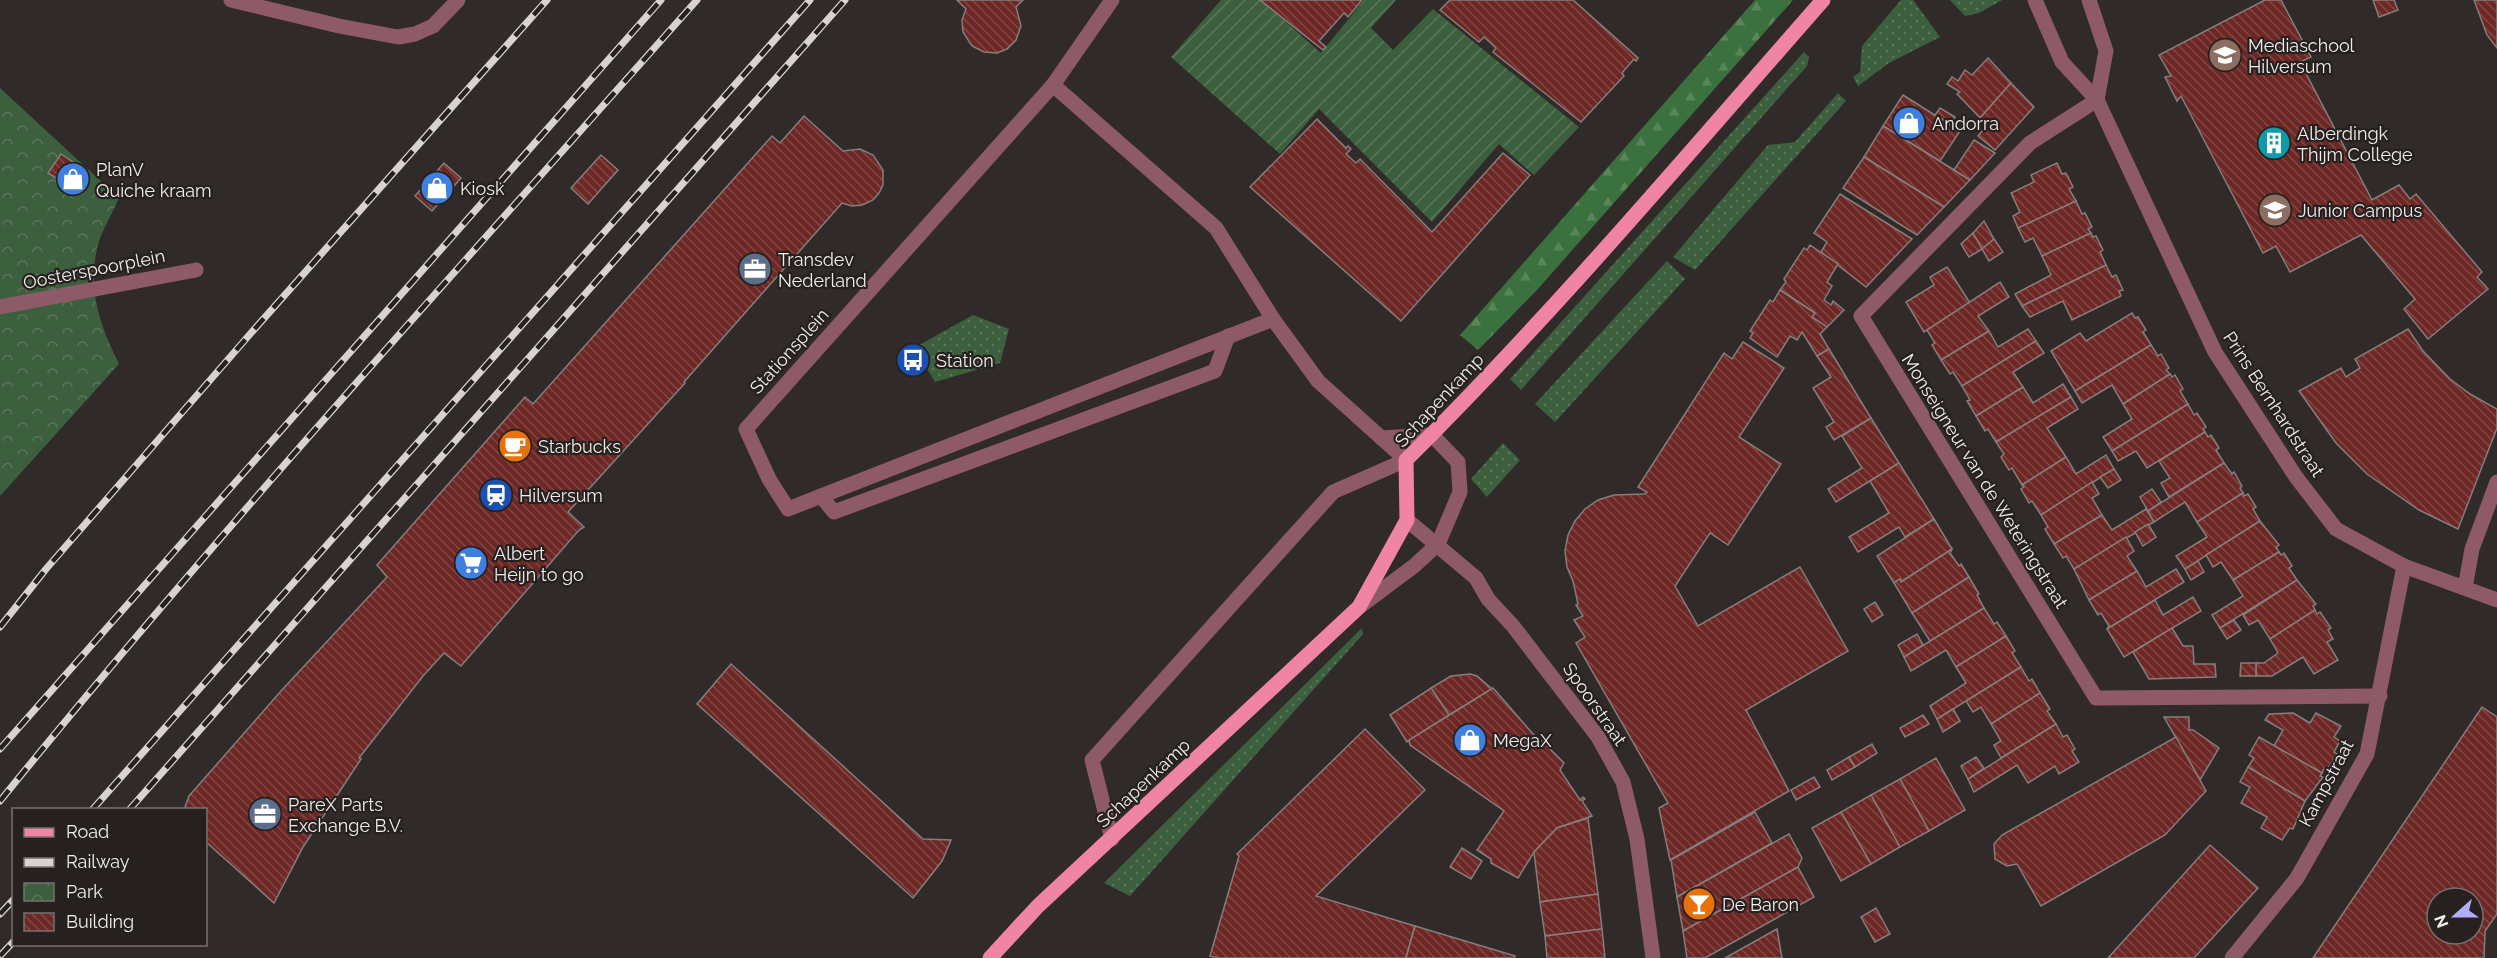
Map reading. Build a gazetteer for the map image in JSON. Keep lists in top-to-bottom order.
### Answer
{
  "streets": {
    "main road": ["Schapenkamp"],
    "street": [
      "Oosterspoorplein",
      "Stationsplein",
      "Prins Bernhardstraat",
      "Monseigneur van de Weteringstraat",
      "Spoorstraat",
      "Kampstraat"
    ]
  },
  "crossings": [
    ["Schapenkamp", "Spoorstraat"],
    ["Prins Bernhardstraat", "Monseigneur van de Weteringstraat"],
    ["Prins Bernhardstraat", "Kampstraat"],
    ["Monseigneur van de Weteringstraat", "Kampstraat"]
  ],
  "places": {
    "school or university": ["Mediaschool Hilversum", "Junior Campus"],
    "shop": [
      "Andorra",
      "PlanV Quiche kraam",
      "Kiosk",
      "MegaX"
    ],
    "building": ["Alberdingk Thijm College"],
    "office": ["Transdev Nederland", "PareX Parts Exchange B.V."],
    "bus stop": ["Station"],
    "cafe": ["Starbucks"],
    "station": ["Hilversum"],
    "supermarket": ["Albert Heijn to go"],
    "bar": ["De Baron"]
  },
  "legend": [
    "Road",
    "Railway",
    "Park",
    "Building"
  ],
  "north": "left"
}
